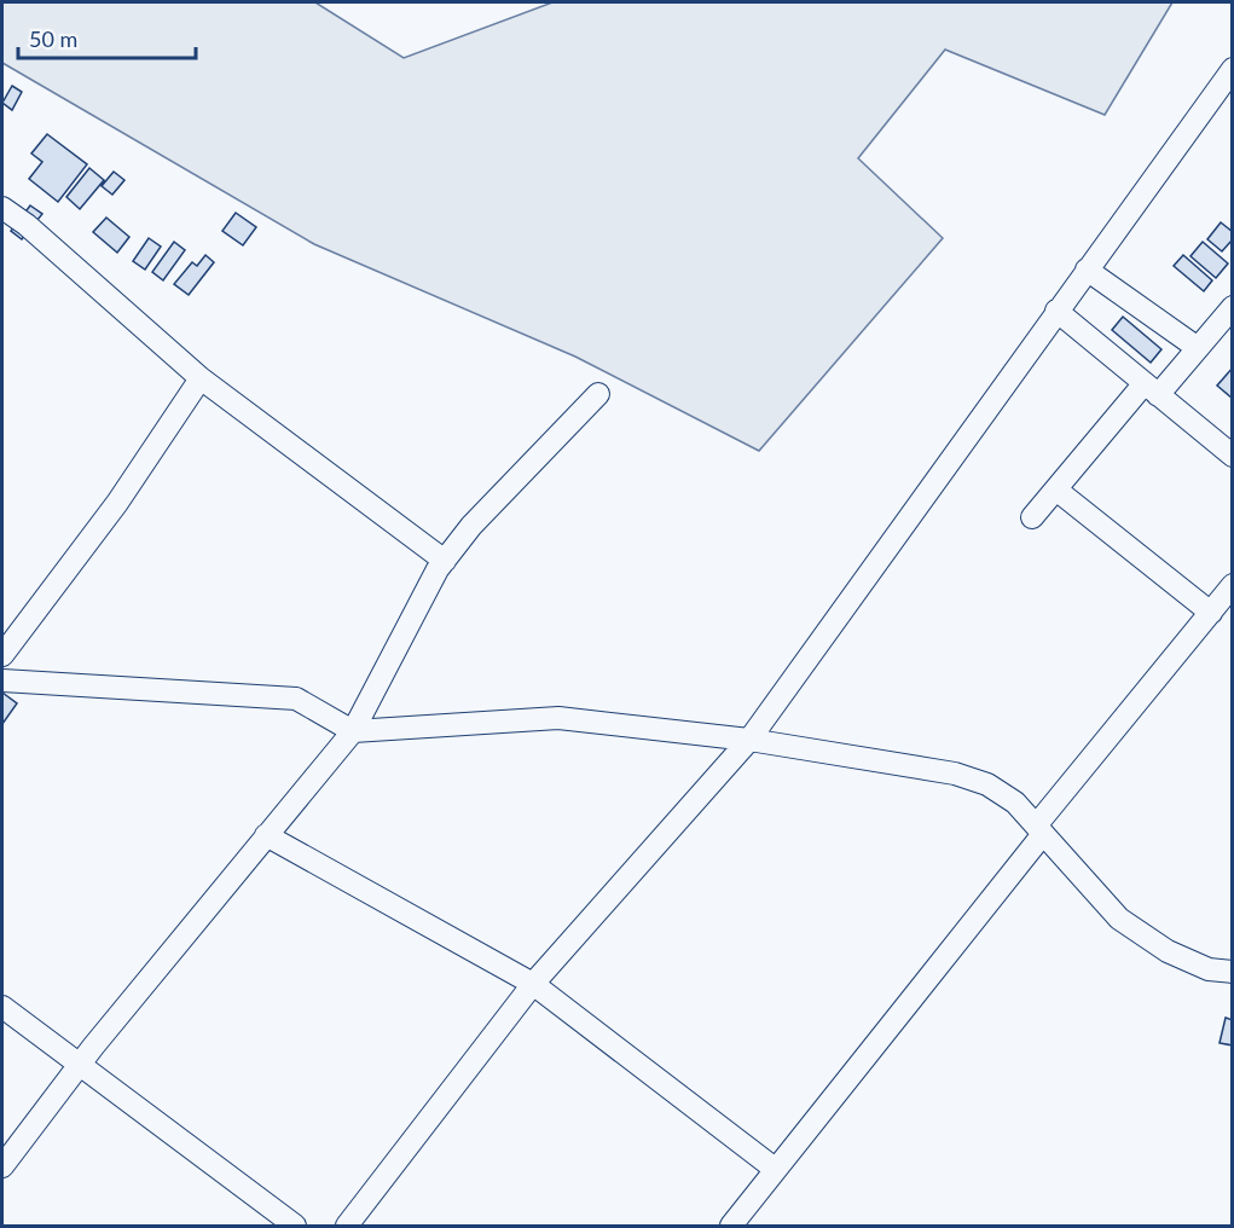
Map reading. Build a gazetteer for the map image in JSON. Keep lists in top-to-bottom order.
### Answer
{
  "scale_bar": "50 m"
}
